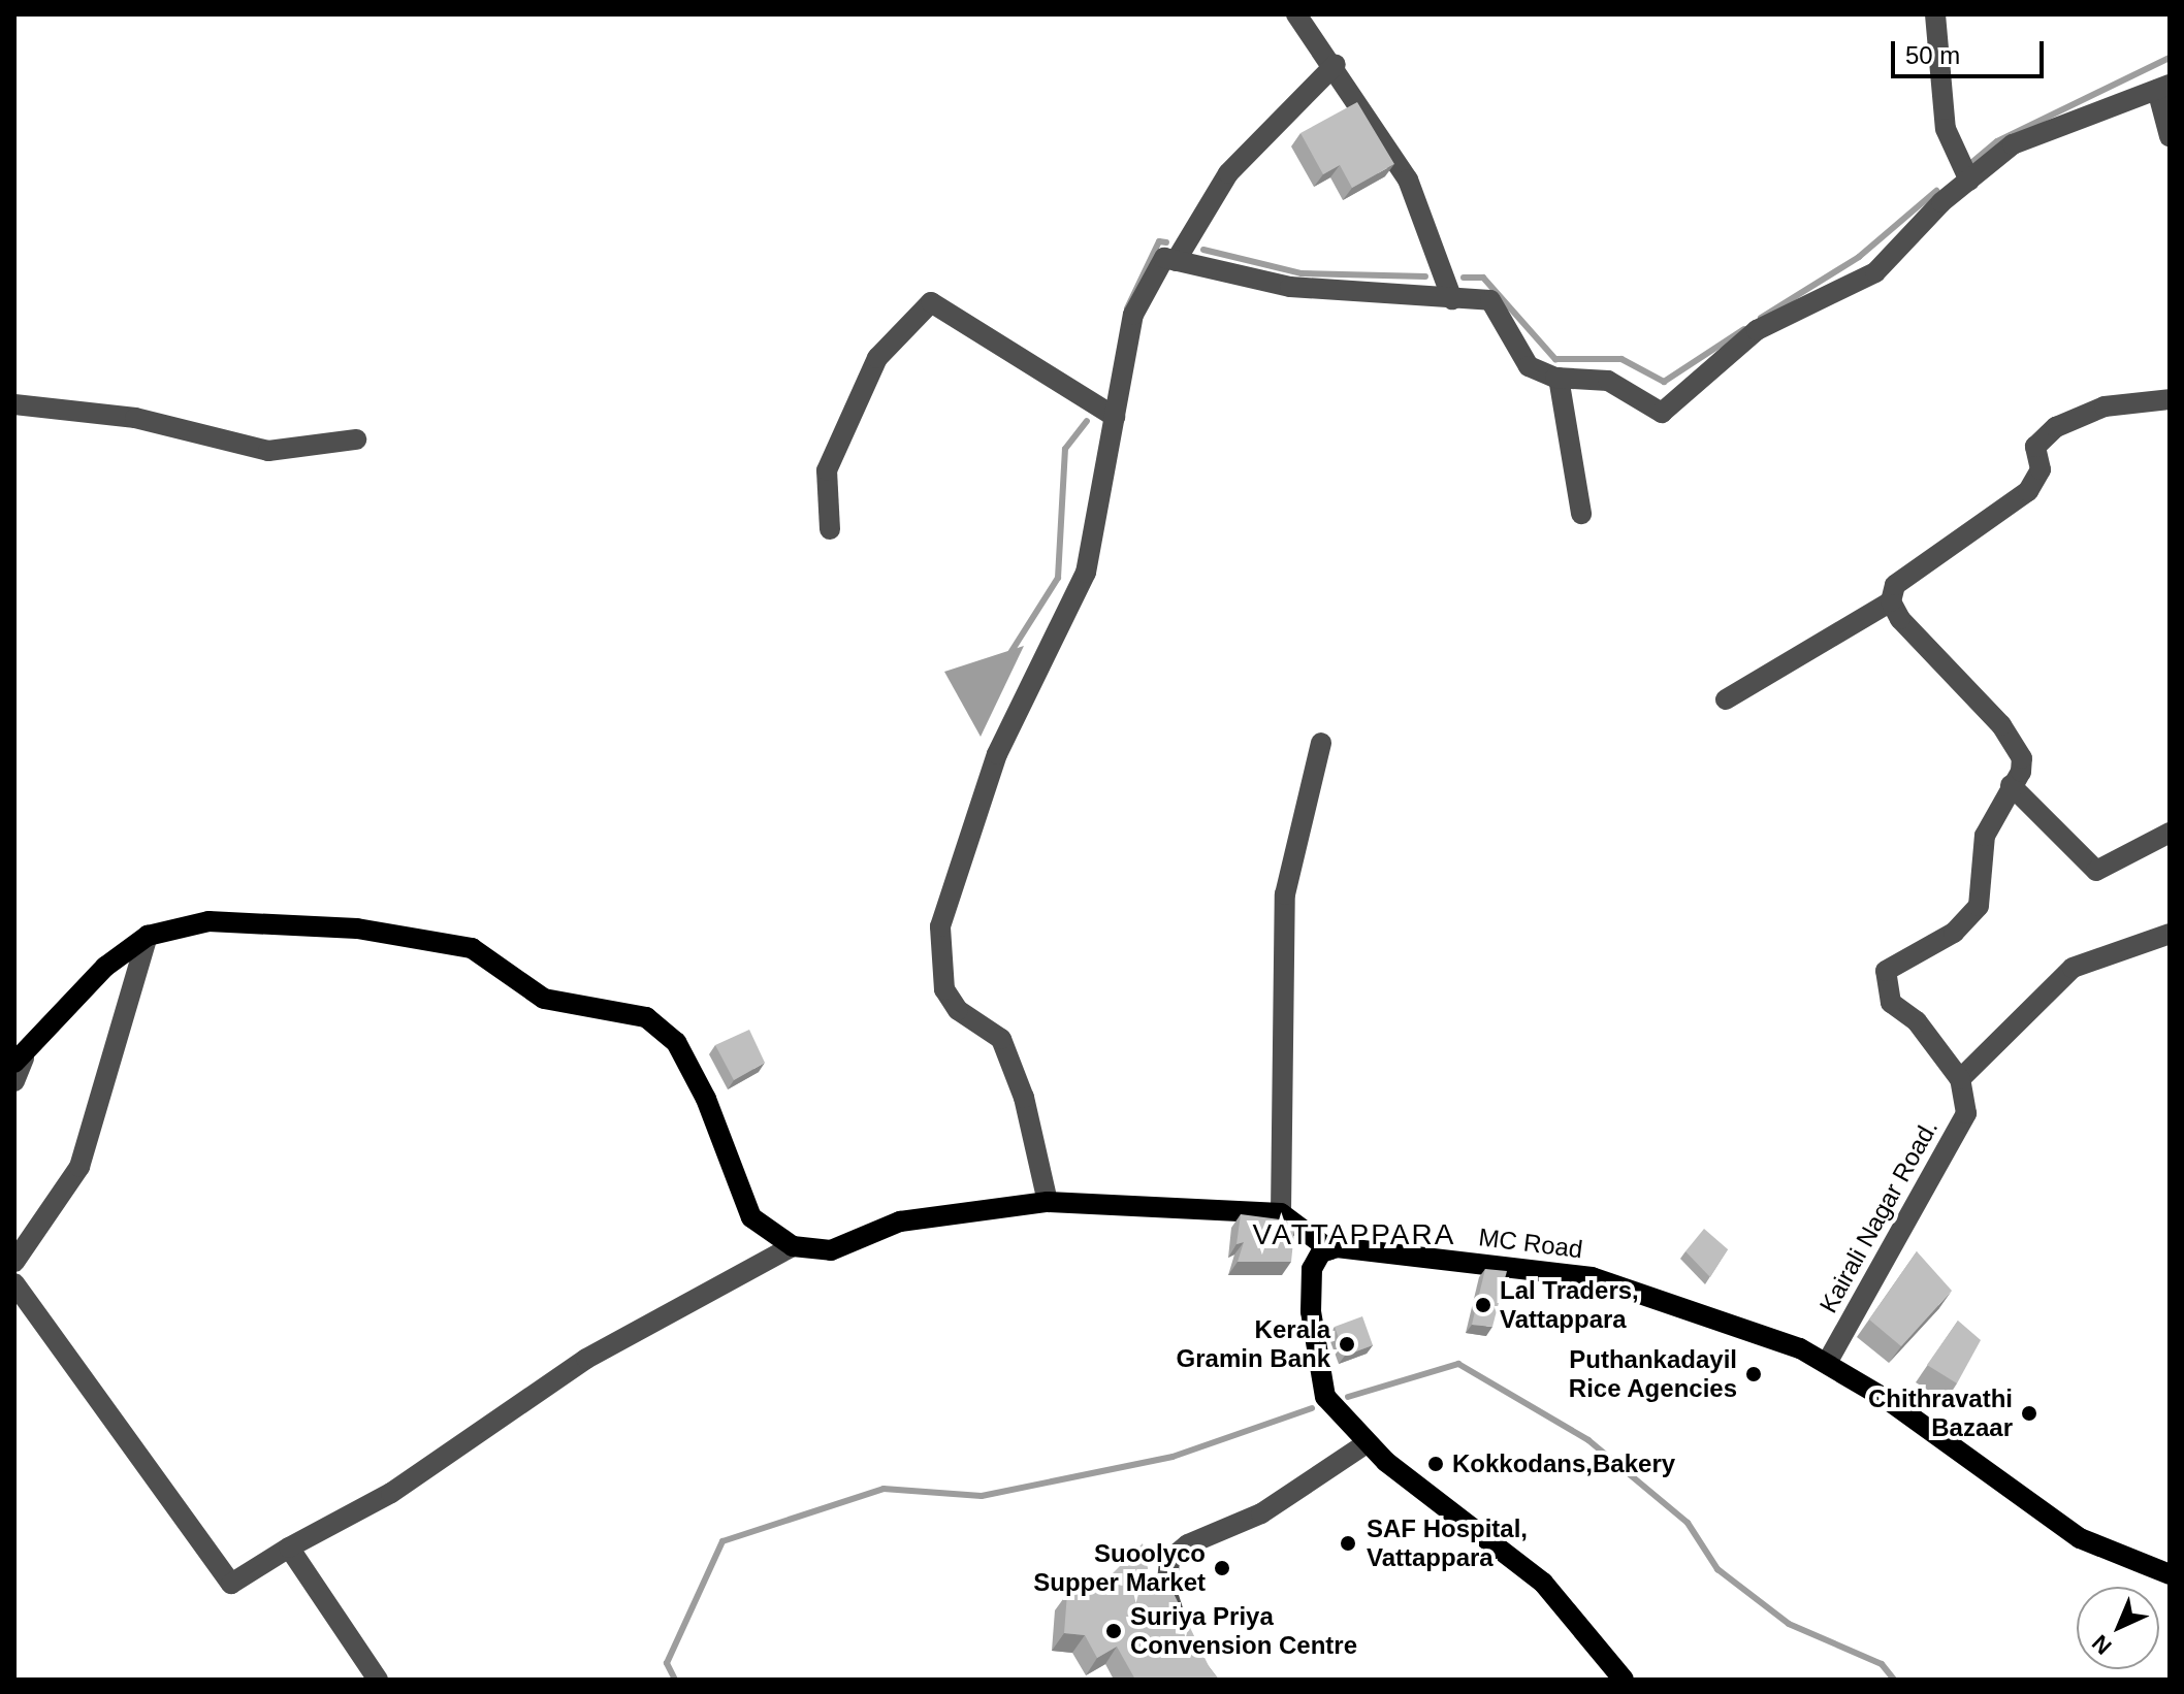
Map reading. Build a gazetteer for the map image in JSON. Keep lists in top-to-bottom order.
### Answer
{
  "streets": {
    "main road": ["MC Road"],
    "street": ["Kairali Nagar Road."]
  },
  "crossings": [
    ["Kairali Nagar Road.", "MC Road"]
  ],
  "districts": ["VATTAPPARA"],
  "places": [
    "Lal Traders, Vattappara",
    "Kerala Gramin Bank",
    "Puthankadayil Rice Agencies",
    "Chithravathi Bazaar",
    "Kokkodans,Bakery",
    "SAF Hospital, Vattappara",
    "Suoolyco Supper Market",
    "Suriya Priya Convension Centre"
  ],
  "scale_bar": "50 m",
  "north": "bottom left"
}
